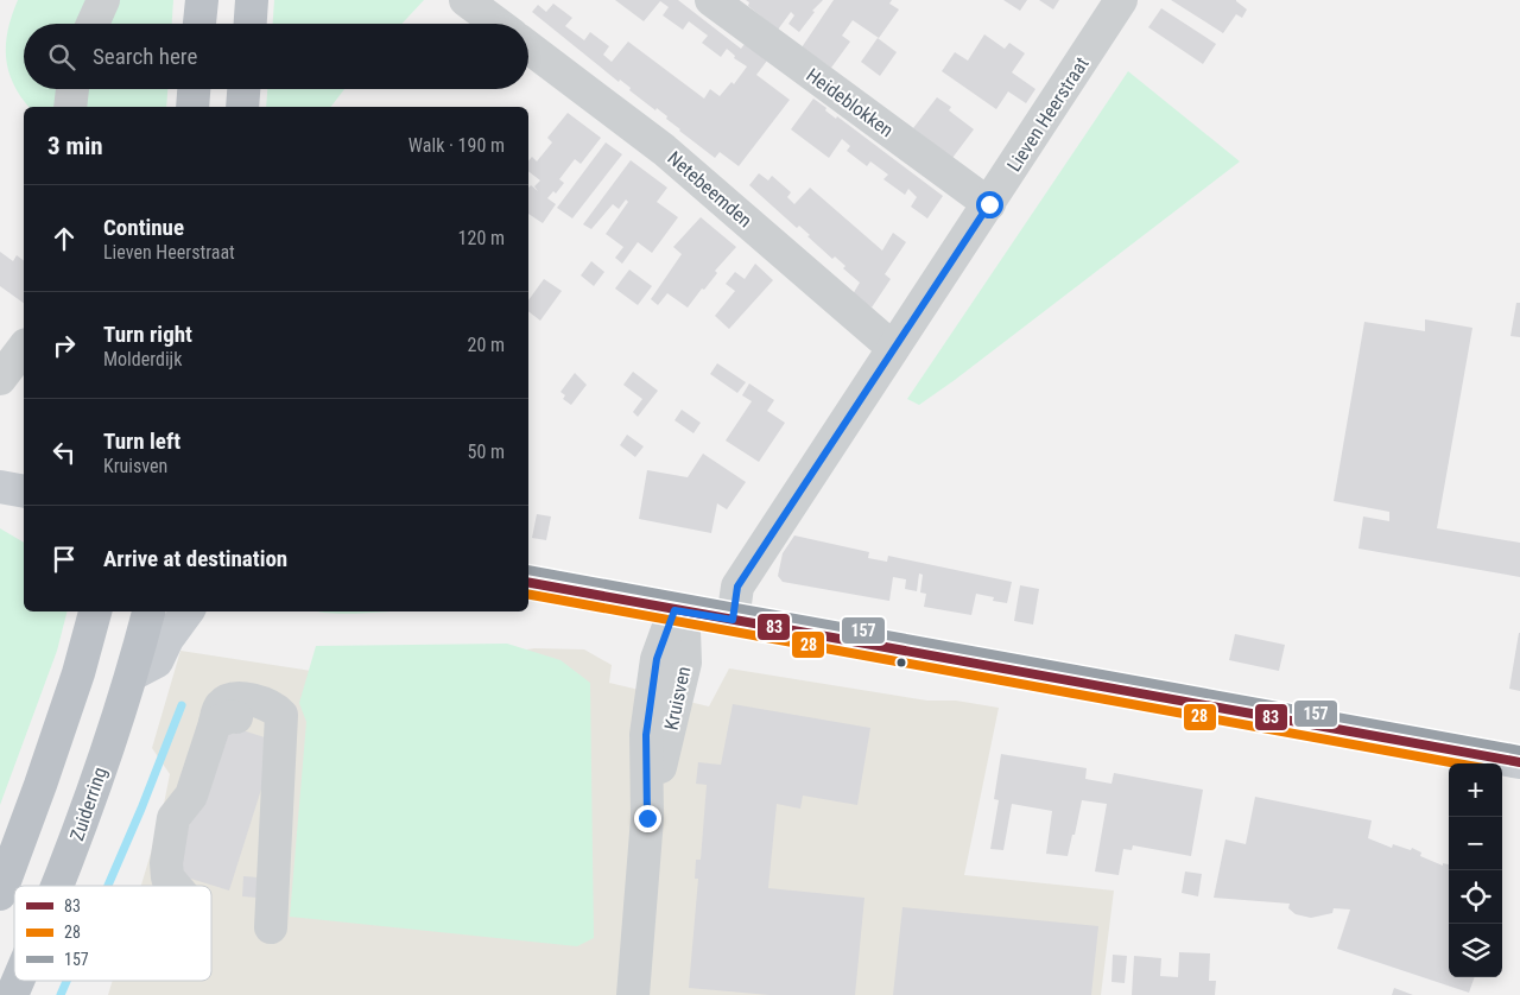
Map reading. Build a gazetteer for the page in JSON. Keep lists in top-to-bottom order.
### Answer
{
  "streets": {
    "highway": ["Zuiderring"],
    "street": [
      "Heideblokken",
      "Lieven Heerstraat",
      "Netebeemden",
      "Kruisven"
    ]
  },
  "crossings": [
    ["Heideblokken", "Lieven Heerstraat"],
    ["Lieven Heerstraat", "Netebeemden"]
  ],
  "lines": ["transit line 157", "transit line 83", "transit line 28"],
  "legend": ["83", "28", "157"],
  "page": {
    "search": "Search here",
    "heading": ["3 min", "Walk · 190 m"],
    "list": [
      ["Continue", "Lieven Heerstraat", "120 m"],
      ["Turn right", "Molderdijk", "20 m"],
      ["Turn left", "Kruisven", "50 m"],
      "Arrive at destination"
    ],
    "map_buttons": ["+", "−"]
  }
}
